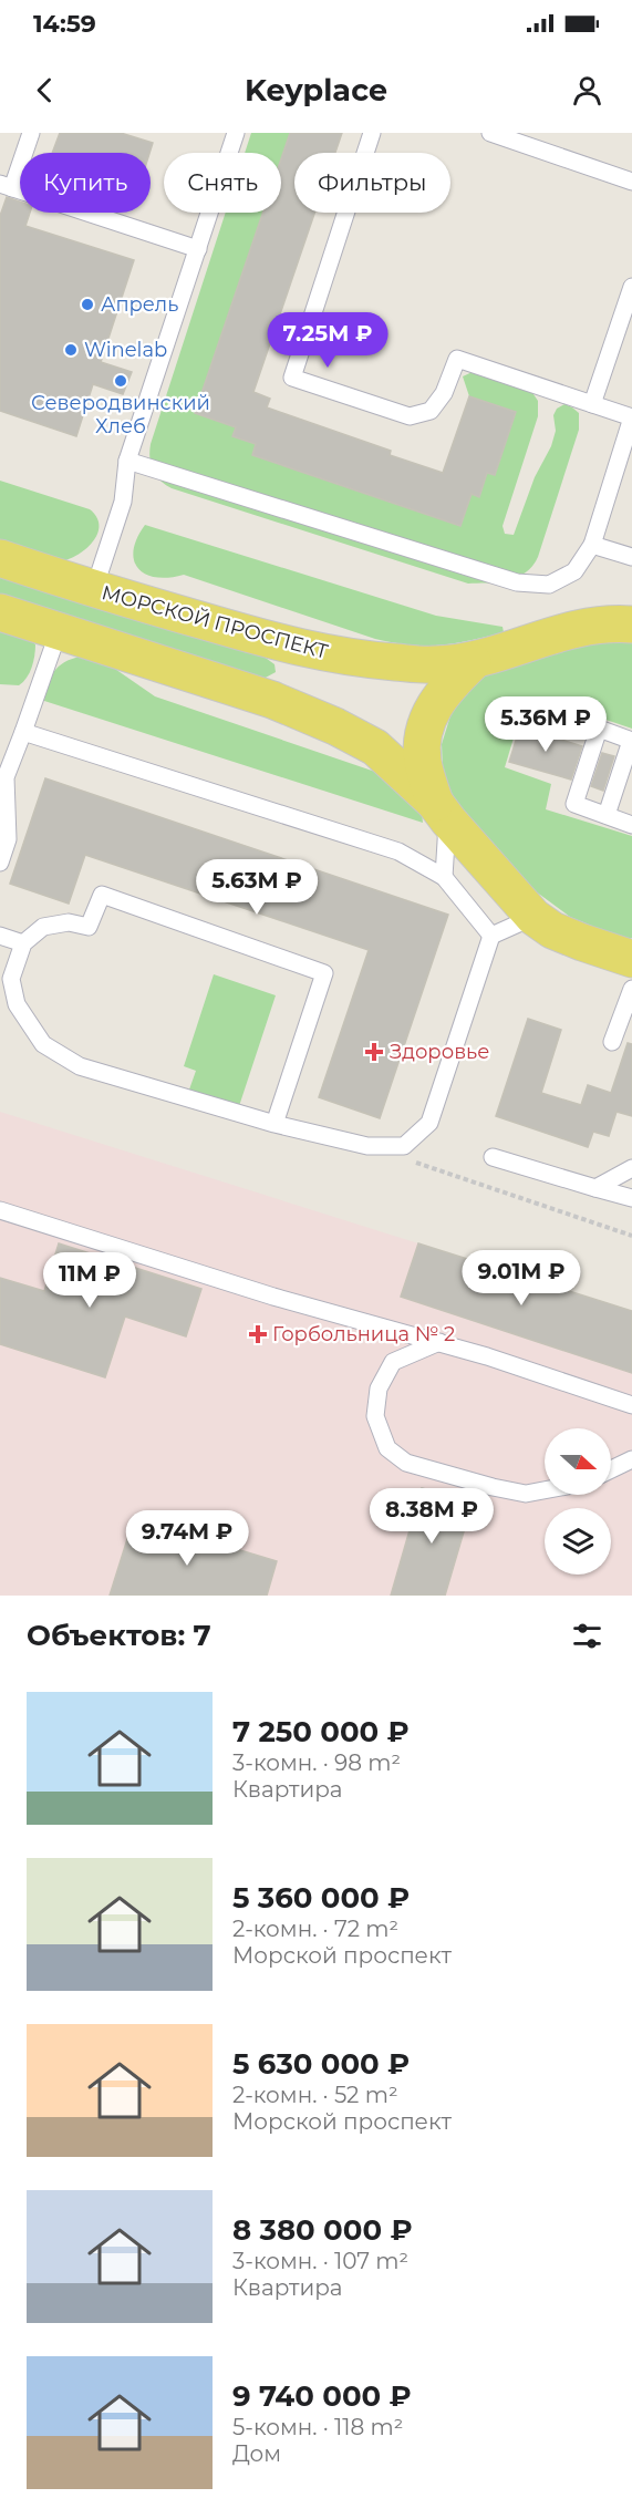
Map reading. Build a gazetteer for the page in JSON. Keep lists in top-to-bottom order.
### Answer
{
  "streets": {
    "main road": ["МОРСКОЙ ПРОСПЕКТ"]
  },
  "places": {
    "other": ["Апрель", "Winelab", "Северодвинский Хлеб"],
    "health": ["Здоровье", "Горбольница № 2"]
  },
  "north": "right",
  "page": {
    "status": "14:59",
    "header": "Keyplace",
    "chip": ["Купить", "Снять", "Фильтры"],
    "price": [
      "7.25M ₽",
      "5.36M ₽",
      "5.63M ₽",
      "9.01M ₽",
      "11M ₽",
      "8.38M ₽",
      "9.74M ₽"
    ],
    "heading": "Объектов: 7",
    "list": [
      {
        "name": "7 250 000 ₽",
        "note": "3-комн. · 98 m² · Квартира"
      },
      {
        "name": "5 360 000 ₽",
        "note": "2-комн. · 72 m² · Морской проспект"
      },
      {
        "name": "5 630 000 ₽",
        "note": "2-комн. · 52 m² · Морской проспект"
      },
      {
        "name": "8 380 000 ₽",
        "note": "3-комн. · 107 m² · Квартира"
      },
      {
        "name": "9 740 000 ₽",
        "note": "5-комн. · 118 m² · Дом"
      }
    ]
  }
}
